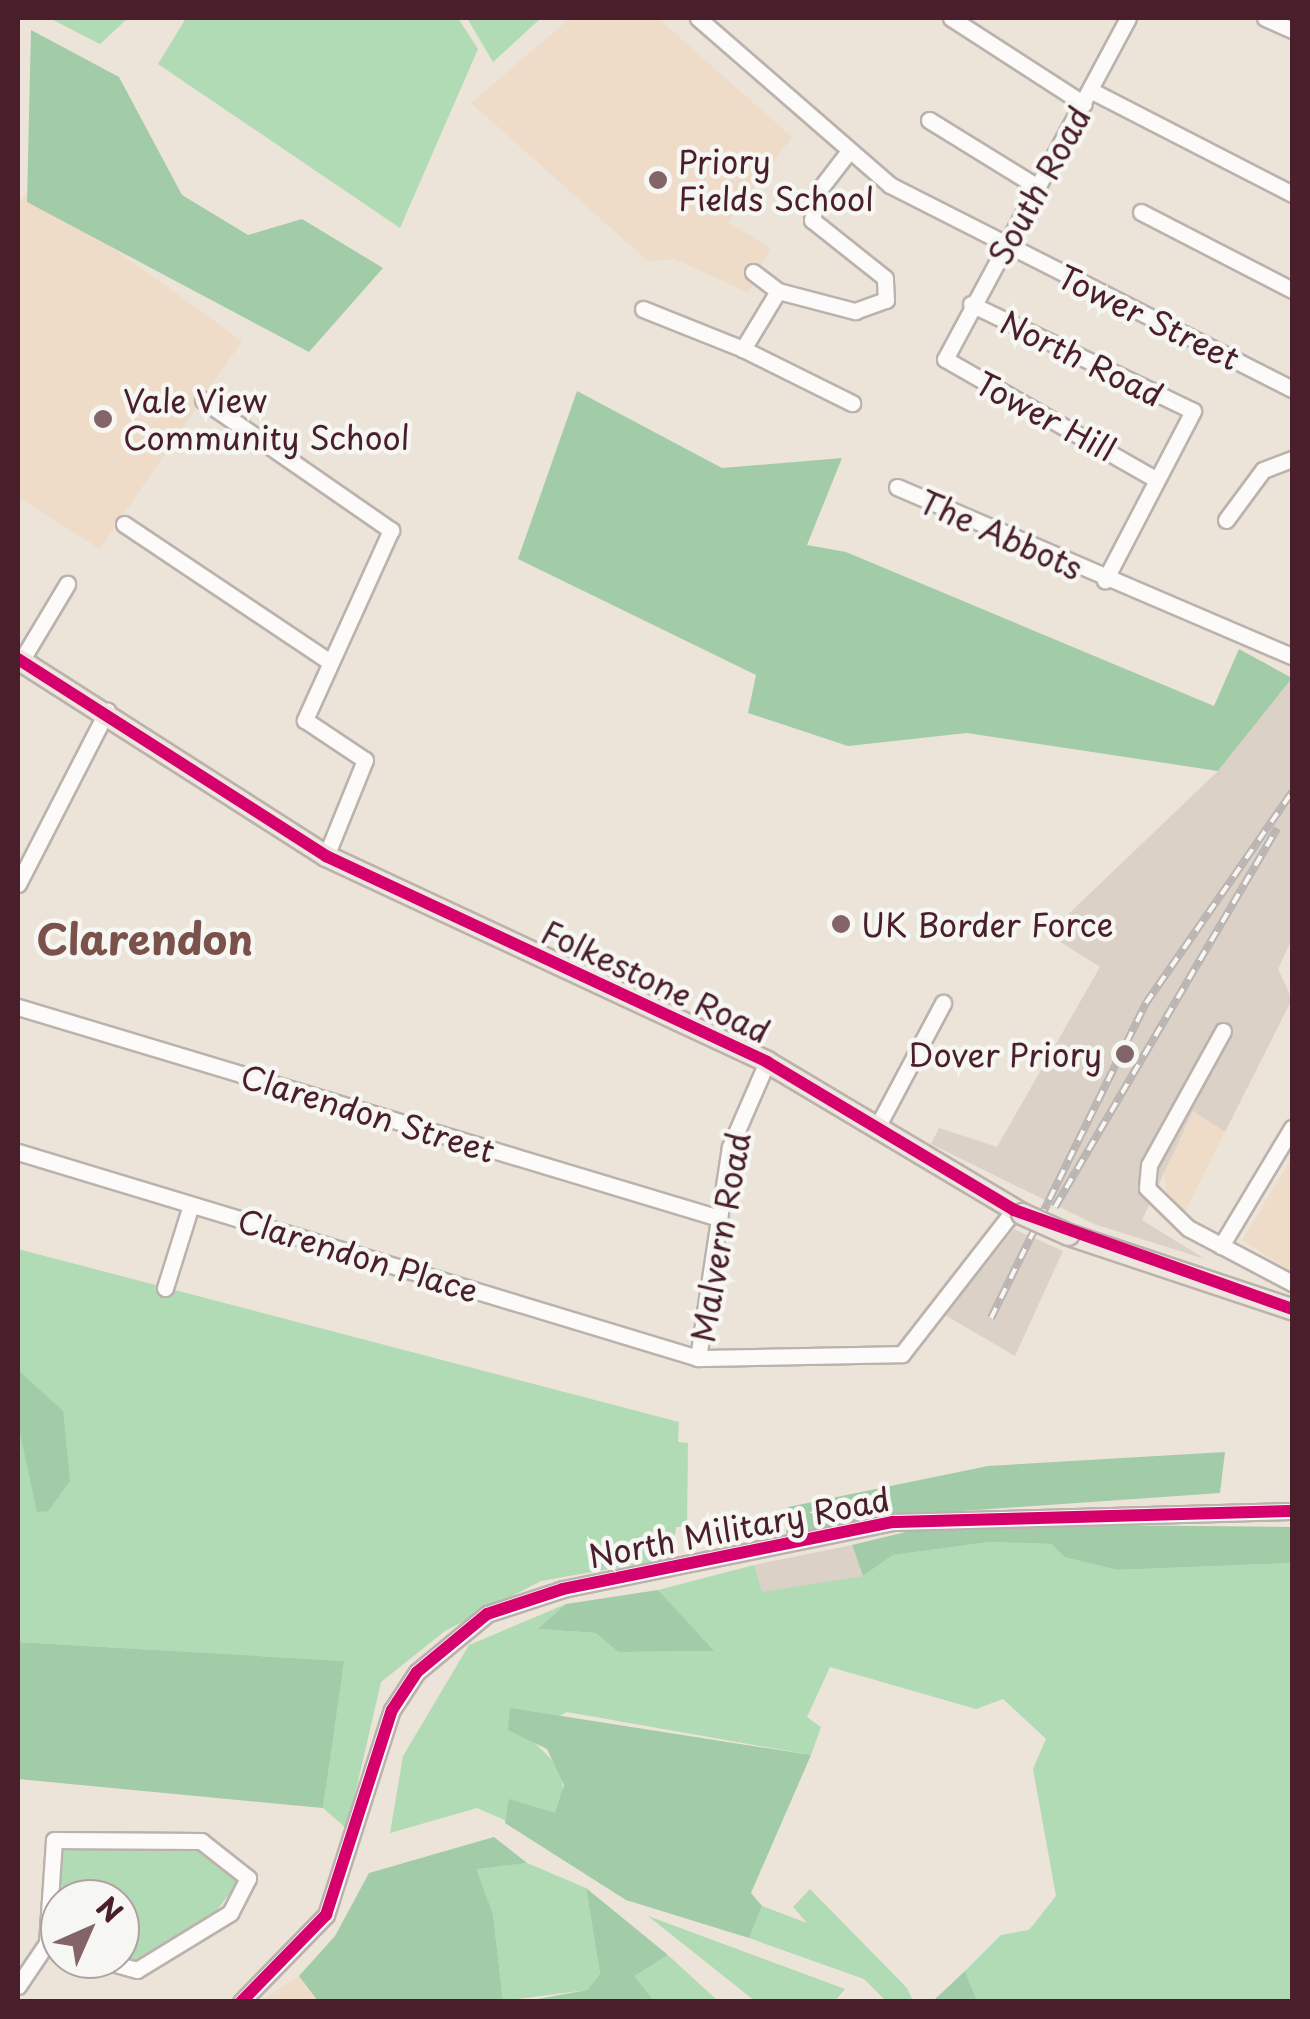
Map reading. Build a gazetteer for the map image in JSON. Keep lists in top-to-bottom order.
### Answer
{
  "streets": {
    "main road": ["Folkestone Road"],
    "street": [
      "South Road",
      "Tower Street",
      "North Road",
      "Tower Hill",
      "The Abbots",
      "Clarendon Street",
      "Malvern Road",
      "Clarendon Place",
      "North Military Road"
    ]
  },
  "crossings": [
    ["South Road", "Tower Street"],
    ["South Road", "North Road"],
    ["South Road", "Tower Hill"],
    ["North Road", "Tower Hill"],
    ["Folkestone Road", "Malvern Road"],
    ["Folkestone Road", "Clarendon Place"],
    ["Clarendon Street", "Malvern Road"],
    ["Malvern Road", "Clarendon Place"]
  ],
  "districts": ["Clarendon"],
  "places": [
    "Priory Fields School",
    "Vale View Community School",
    "UK Border Force",
    "Dover Priory"
  ],
  "north": "top right"
}
